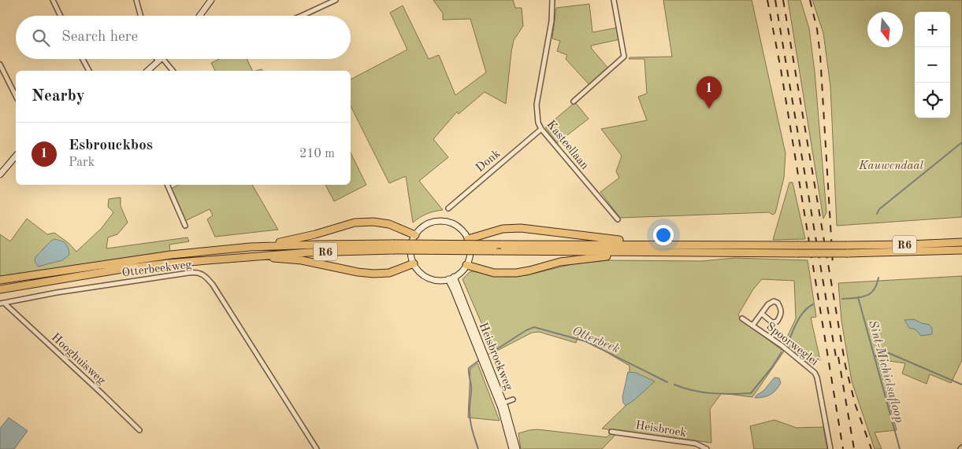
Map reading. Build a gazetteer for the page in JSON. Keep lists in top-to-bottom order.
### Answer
{
  "streets": {
    "highway": ["R6"],
    "main road": ["Heisbroekweg"],
    "street": [
      "Kasteellaan",
      "Donk",
      "Otterbeekweg",
      "Spoorweglei",
      "Hooghuisweg",
      "Heisbroek"
    ]
  },
  "crossings": [
    ["Kasteellaan", "Donk"],
    ["Otterbeekweg", "Hooghuisweg"]
  ],
  "water": ["Otterbeek", "Sint-Michielsafloop"],
  "parks": ["Kauwendaal"],
  "north": "bottom",
  "page": {
    "map_buttons": ["+", "−"],
    "search": "Search here",
    "heading": "Nearby",
    "pins": "1",
    "list": [
      {
        "mark": "1",
        "name": "Esbrouckbos",
        "note": "Park",
        "value": "210 m"
      }
    ]
  }
}
